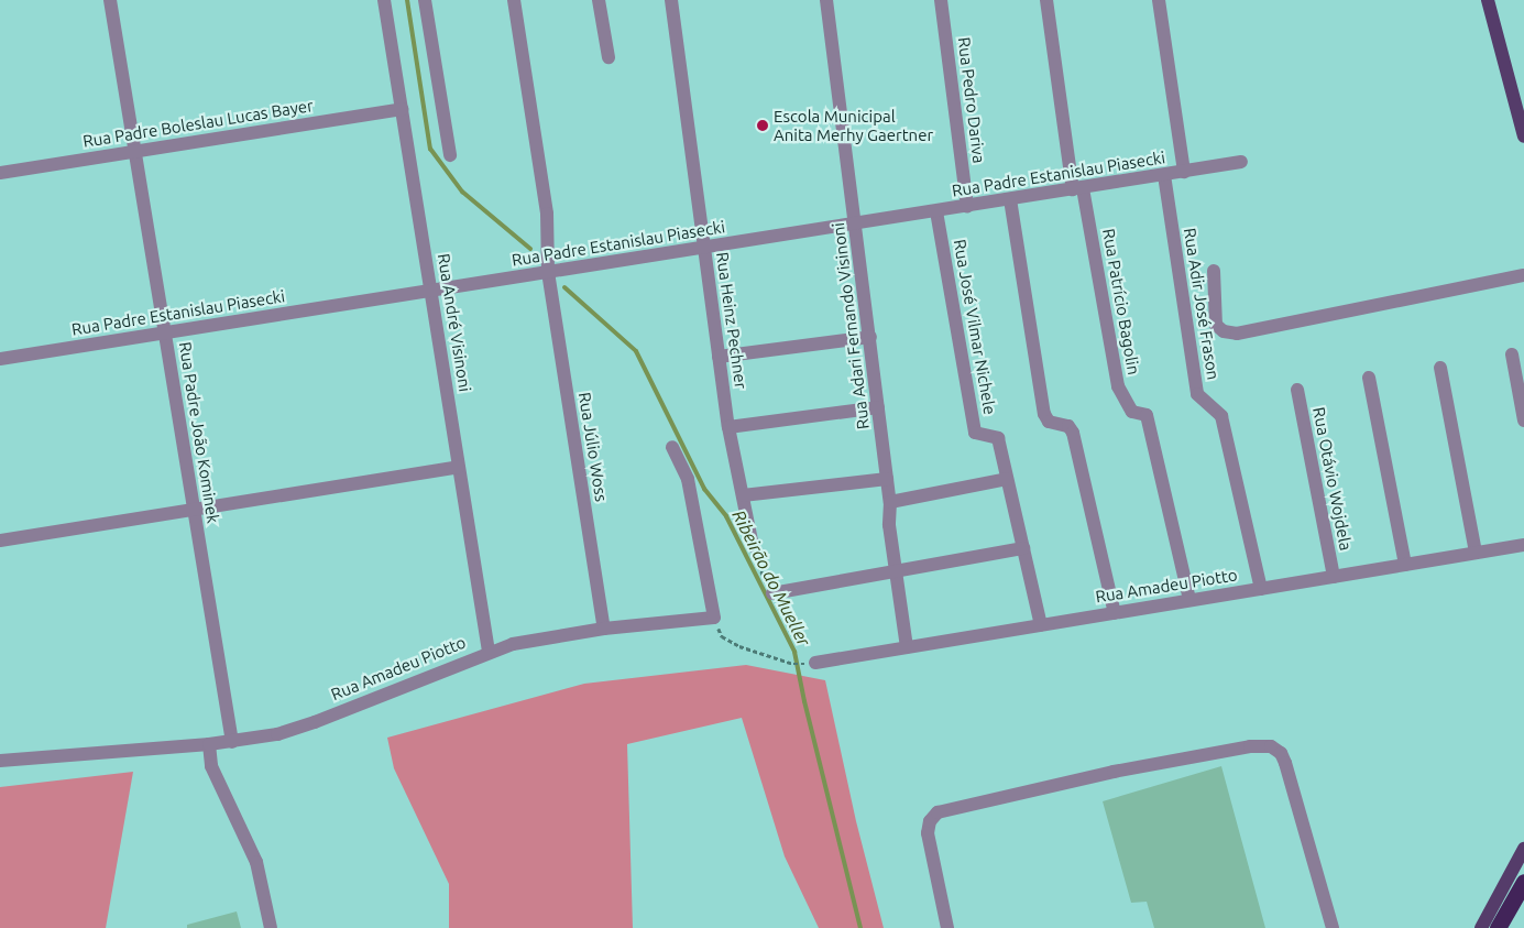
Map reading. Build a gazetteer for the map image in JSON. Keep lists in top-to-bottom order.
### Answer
{
  "streets": {
    "street": [
      "Rua Pedro Dariva",
      "Rua Padre Boleslau Lucas Bayer",
      "Rua Padre Estanislau Piasecki",
      "Rua Patrício Bagolin",
      "Rua Adir José Frason",
      "Rua Heinz Pechner",
      "Rua André Visinoni",
      "Rua Adari Fernando Visinoni",
      "Rua José Vilmar Nichele",
      "Rua Padre João Kominek",
      "Rua Júlio Woss",
      "Rua Otávio Wojdela",
      "Rua Amadeu Piotto"
    ]
  },
  "crossings": [
    ["Rua Pedro Dariva", "Rua Padre Estanislau Piasecki"],
    ["Rua Padre Boleslau Lucas Bayer", "Rua André Visinoni"],
    ["Rua Padre Boleslau Lucas Bayer", "Rua Padre João Kominek"],
    ["Rua Padre Estanislau Piasecki", "Rua Patrício Bagolin"],
    ["Rua Padre Estanislau Piasecki", "Rua Adir José Frason"],
    ["Rua Padre Estanislau Piasecki", "Rua Heinz Pechner"],
    ["Rua Padre Estanislau Piasecki", "Rua André Visinoni"],
    ["Rua Padre Estanislau Piasecki", "Rua Adari Fernando Visinoni"],
    ["Rua Padre Estanislau Piasecki", "Rua José Vilmar Nichele"],
    ["Rua Padre Estanislau Piasecki", "Rua Padre João Kominek"],
    ["Rua Padre Estanislau Piasecki", "Rua Júlio Woss"],
    ["Rua Patrício Bagolin", "Rua Amadeu Piotto"],
    ["Rua Adir José Frason", "Rua Amadeu Piotto"],
    ["Rua André Visinoni", "Rua Amadeu Piotto"],
    ["Rua Adari Fernando Visinoni", "Rua Amadeu Piotto"],
    ["Rua José Vilmar Nichele", "Rua Amadeu Piotto"],
    ["Rua Padre João Kominek", "Rua Amadeu Piotto"],
    ["Rua Júlio Woss", "Rua Amadeu Piotto"],
    ["Rua Otávio Wojdela", "Rua Amadeu Piotto"]
  ],
  "water": ["Ribeirão do Mueller"],
  "places": ["Escola Municipal Anita Merhy Gaertner"]
}
